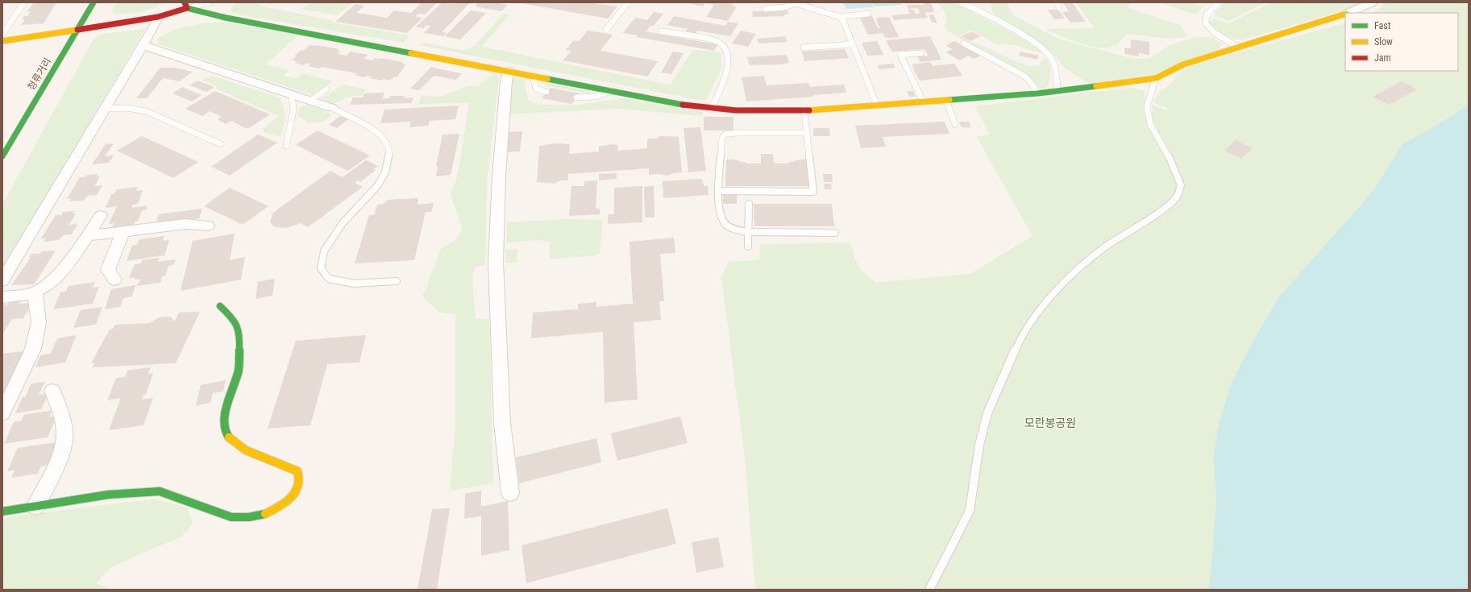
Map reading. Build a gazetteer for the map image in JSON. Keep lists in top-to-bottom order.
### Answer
{
  "streets": {
    "street": ["청류거리"]
  },
  "parks": ["모란봉공원"],
  "legend": ["Fast", "Slow", "Jam"]
}
